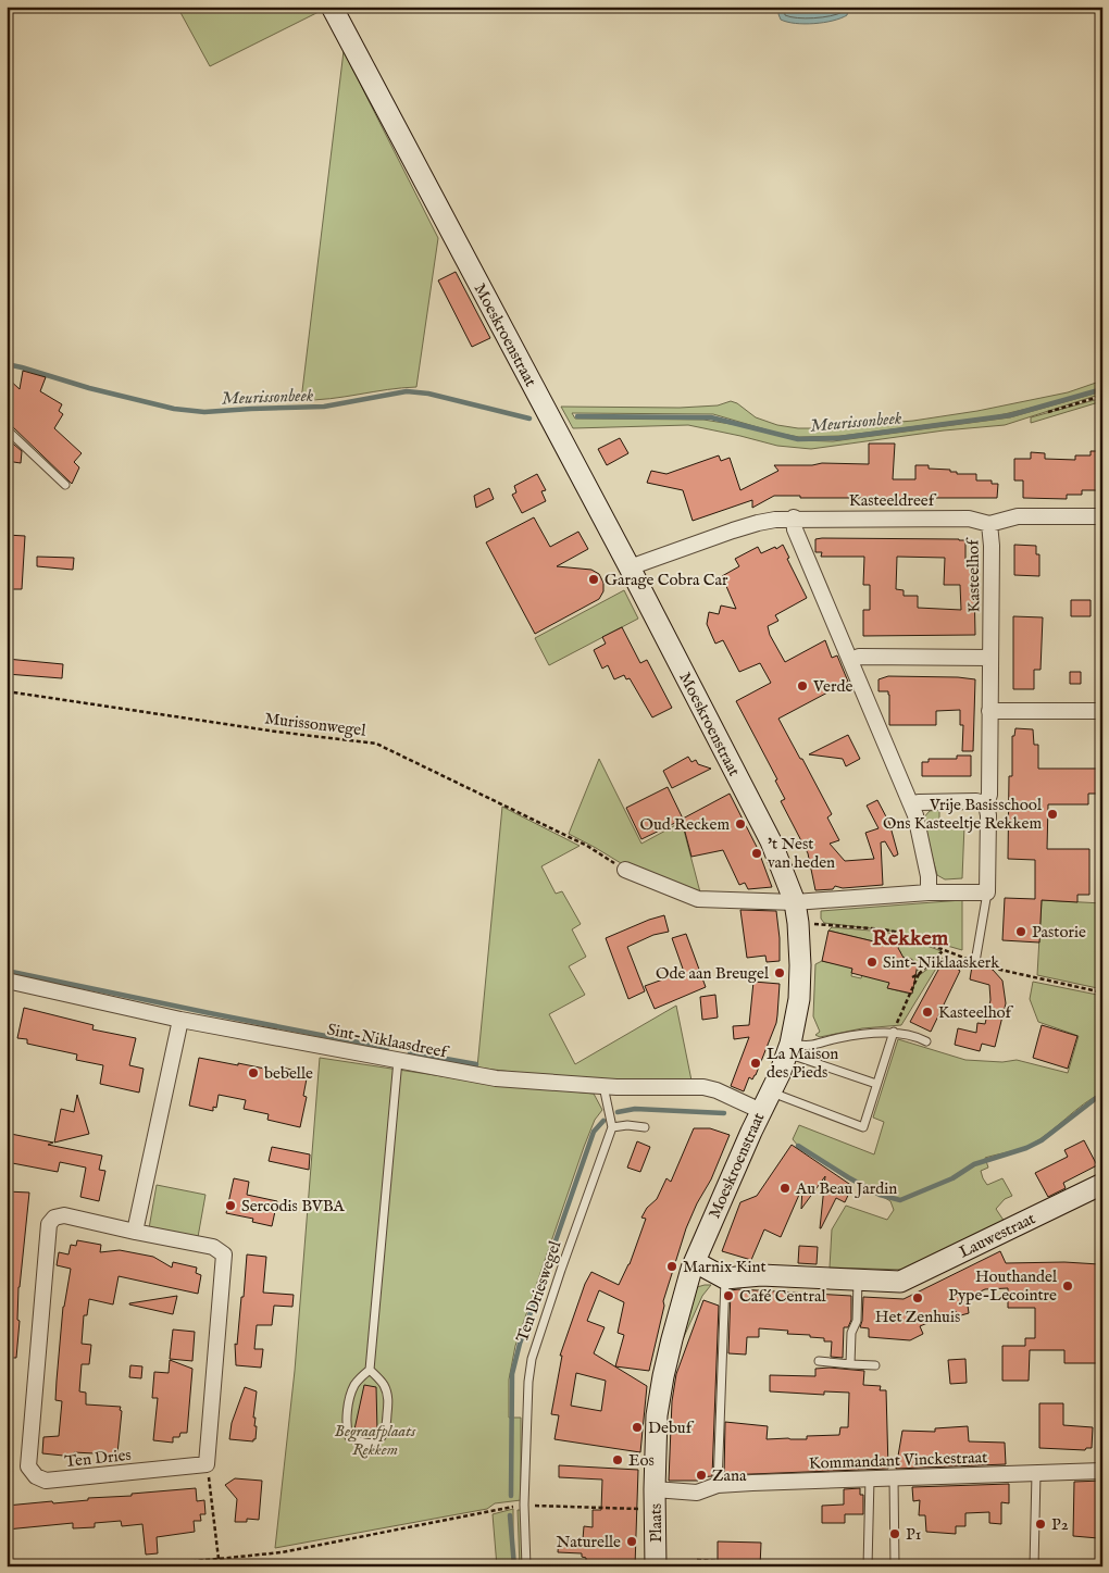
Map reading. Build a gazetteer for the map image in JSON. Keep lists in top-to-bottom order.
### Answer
{
  "streets": {
    "main road": ["Moeskroenstraat", "Lauwestraat", "Plaats"],
    "street": [
      "Kasteeldreef",
      "Kasteelhof",
      "Sint-Niklaasdreef",
      "Ten Dries",
      "Kommandant Vinckestraat"
    ],
    "lane": ["Ten Drieswegel"],
    "path": ["Murissonwegel"]
  },
  "crossings": [
    ["Moeskroenstraat", "Kasteeldreef"],
    ["Moeskroenstraat", "Sint-Niklaasdreef"],
    ["Moeskroenstraat", "Lauwestraat"],
    ["Moeskroenstraat", "Plaats"],
    ["Kasteeldreef", "Kasteelhof"],
    ["Kommandant Vinckestraat", "Plaats"]
  ],
  "districts": ["Rekkem"],
  "water": ["Meurissonbeek"],
  "parks": ["Begraafplaats Rekkem"],
  "places": [
    "Garage Cobra Car",
    "Verde",
    "Vrije Basisschool Ons Kasteeltje Rekkem",
    "Oud Reckem",
    "'t Nest van heden",
    "Pastorie",
    "Sint-Niklaaskerk",
    "Ode aan Breugel",
    "Kasteelhof",
    "La Maison des Pieds",
    "bebelle",
    "Au Beau Jardin",
    "Sercodis BVBA",
    "Marnix Kint",
    "Houthandel Pype-Lecointre",
    "Café Central",
    "Het Zenhuis",
    "Debuf",
    "Eos",
    "Zana",
    "P2",
    "P1",
    "Naturelle"
  ]
}
